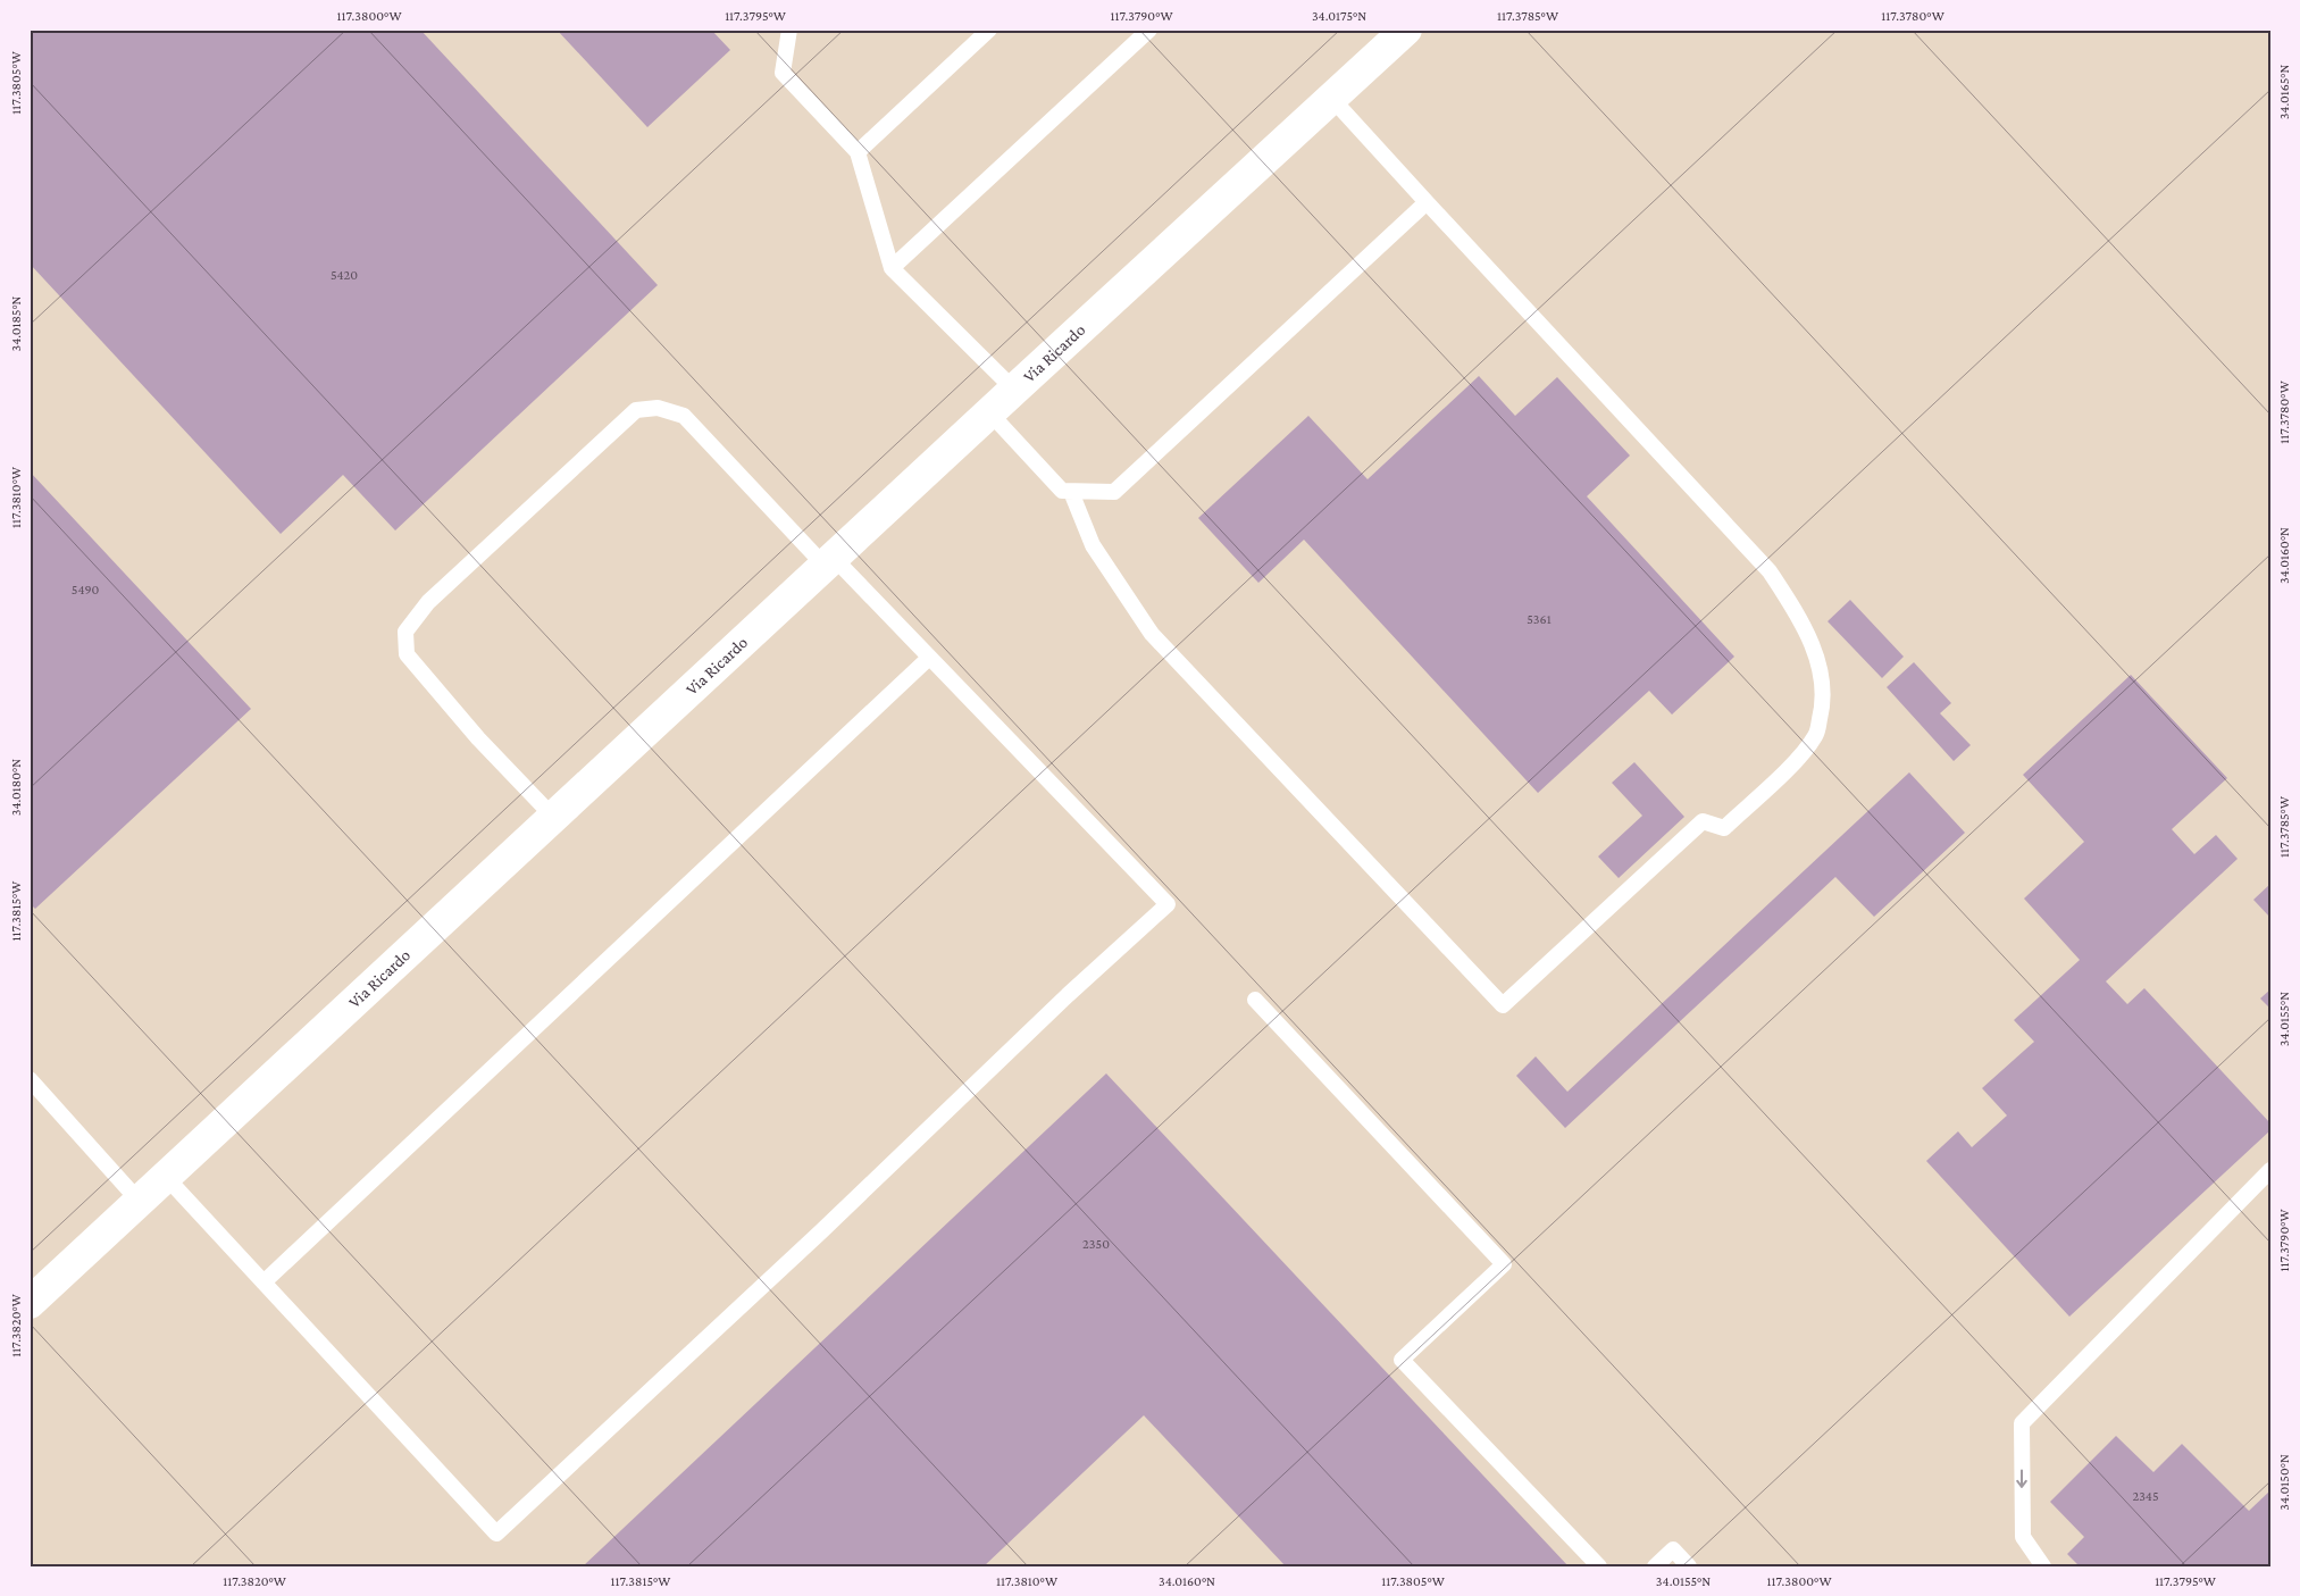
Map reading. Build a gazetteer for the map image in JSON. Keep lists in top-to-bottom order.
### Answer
{
  "streets": {
    "street": ["Via Ricardo"]
  },
  "house_numbers": [
    "5420",
    "5490",
    "5361",
    "2350",
    "2345"
  ],
  "coordinates": [
    "117.3800°W",
    "117.3795°W",
    "117.3790°W",
    "34.0175°N",
    "117.3785°W",
    "117.3780°W",
    "117.3805°W",
    "34.0165°N",
    "34.0185°N",
    "117.3810°W",
    "34.0160°N",
    "34.0180°N",
    "117.3815°W",
    "34.0155°N",
    "117.3820°W",
    "34.0150°N"
  ]
}
